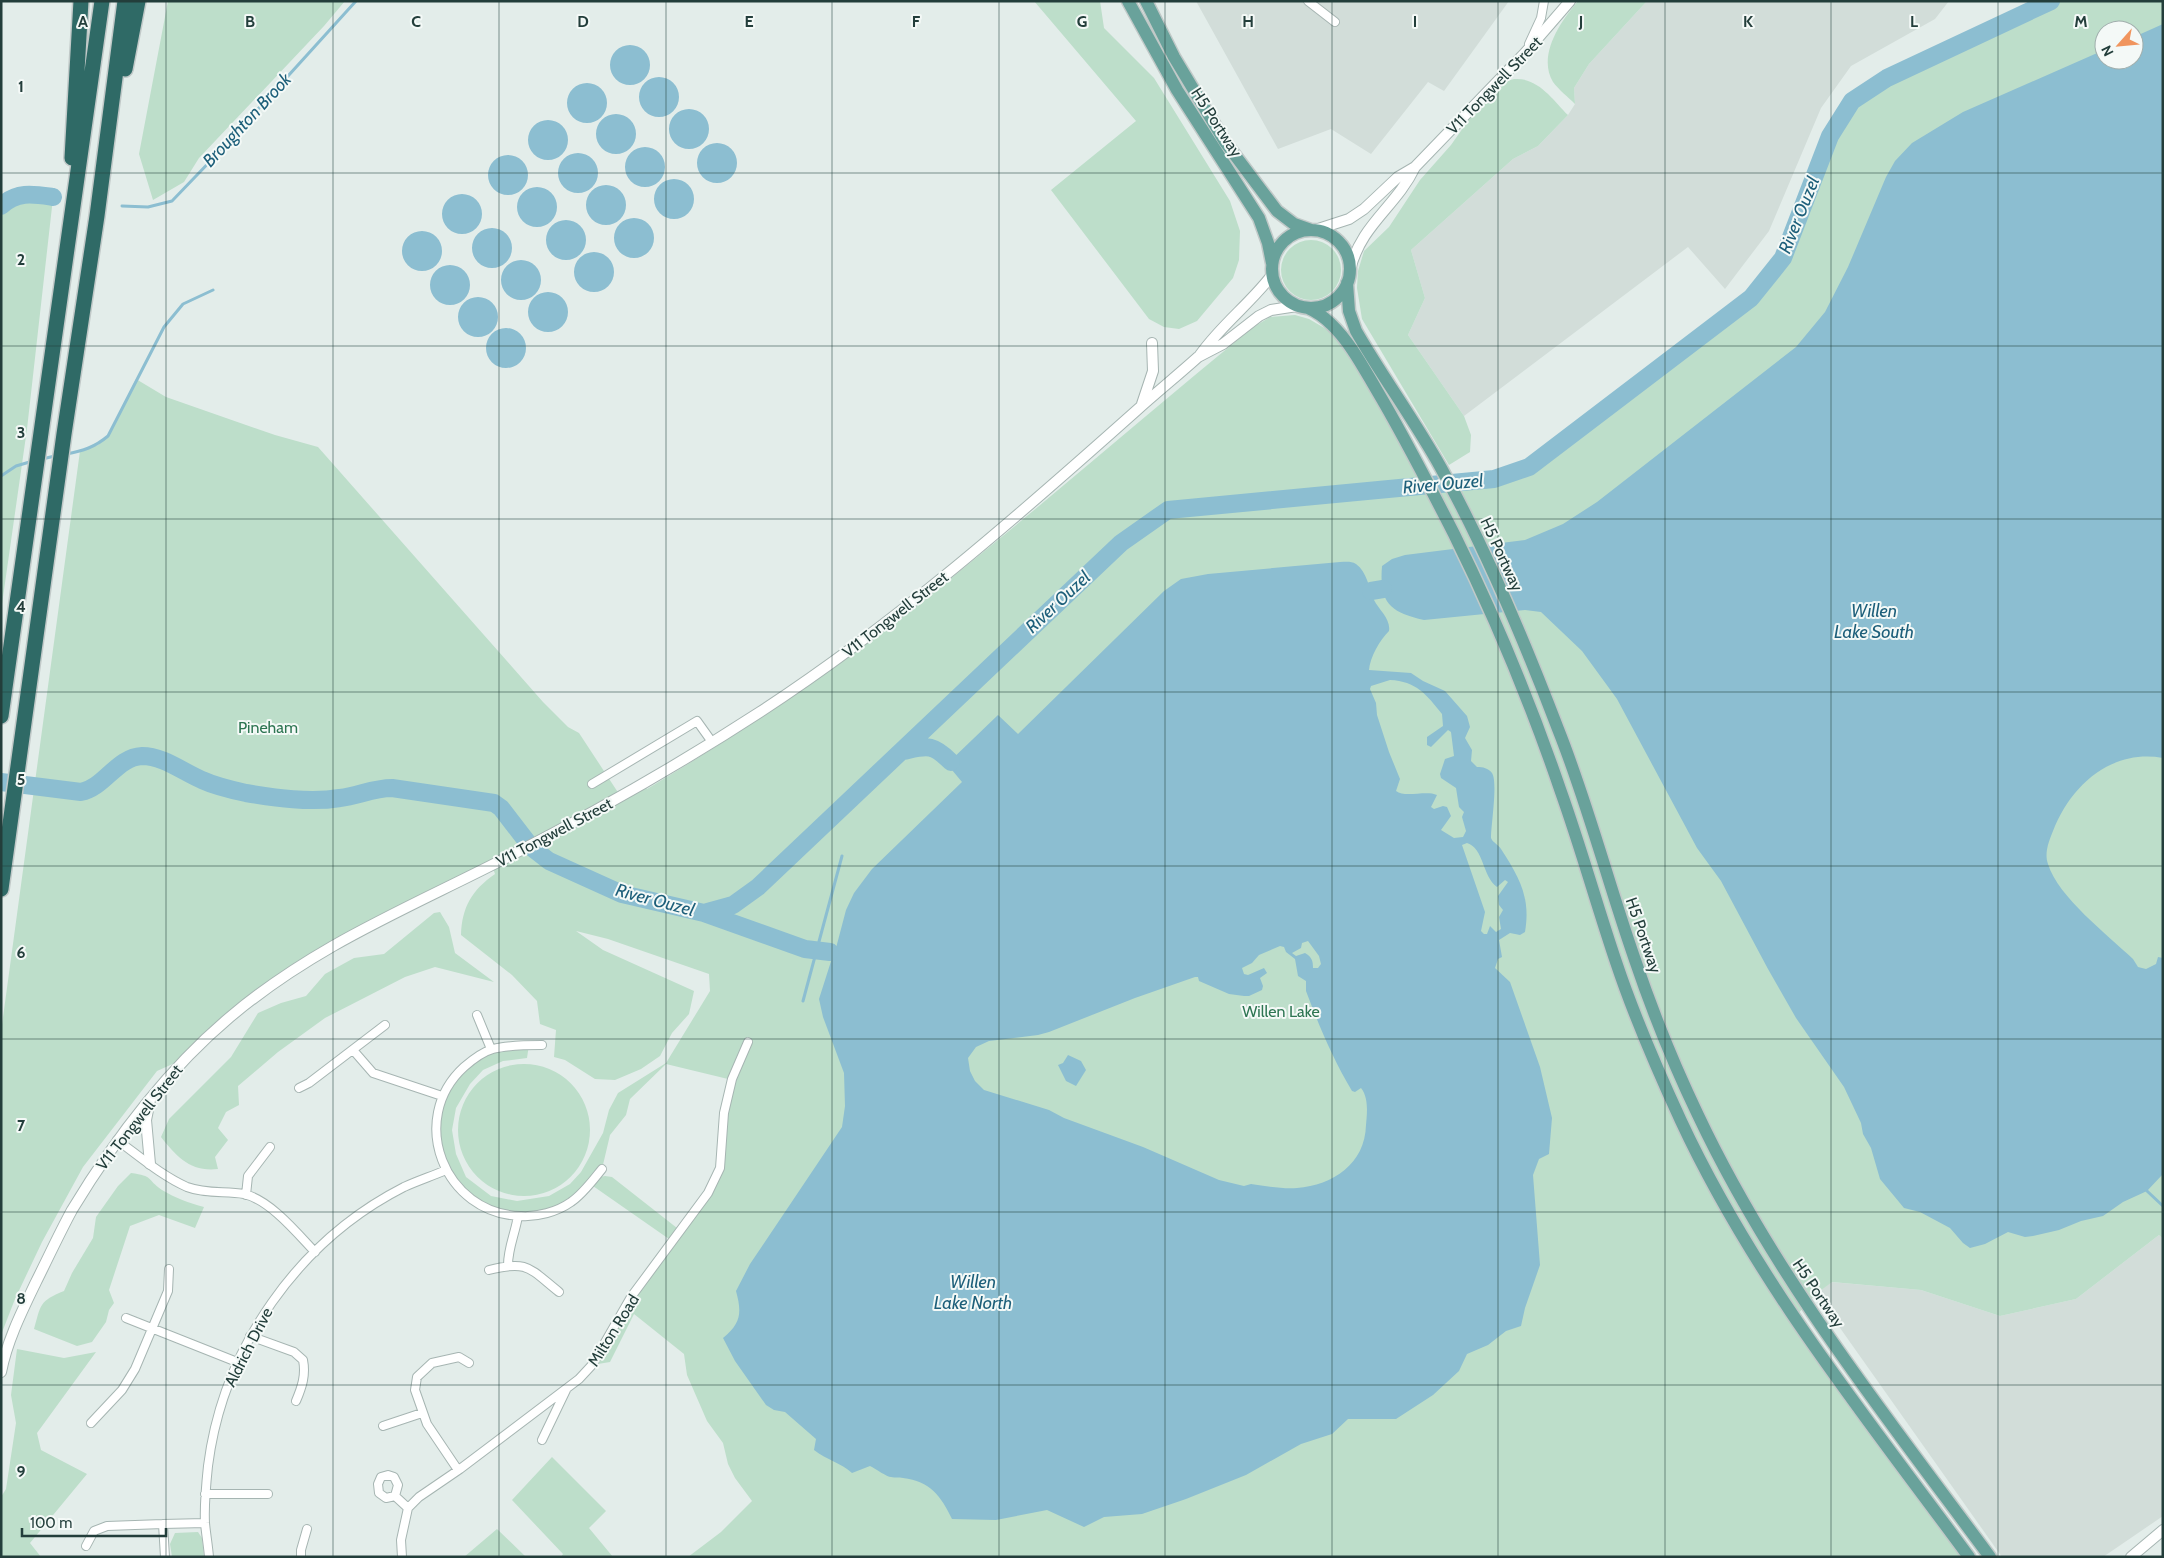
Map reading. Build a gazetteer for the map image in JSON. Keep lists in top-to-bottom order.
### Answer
{
  "streets": {
    "main road": ["H5 Portway"],
    "street": ["V11 Tongwell Street", "Milton Road", "Aldrich Drive"]
  },
  "crossings": [
    ["V11 Tongwell Street", "H5 Portway"]
  ],
  "water": [
    "Broughton Brook",
    "River Ouzel",
    "Willen Lake South",
    "Willen Lake North"
  ],
  "parks": ["Pineham", "Willen Lake"],
  "scale_bar": "100 m",
  "north": "bottom left",
  "grid": {
    "columns": [
      "A",
      "B",
      "C",
      "D",
      "E",
      "F",
      "G",
      "H",
      "I",
      "J",
      "K",
      "L",
      "M"
    ],
    "rows": [
      "1",
      "2",
      "3",
      "4",
      "5",
      "6",
      "7",
      "8",
      "9"
    ]
  }
}
